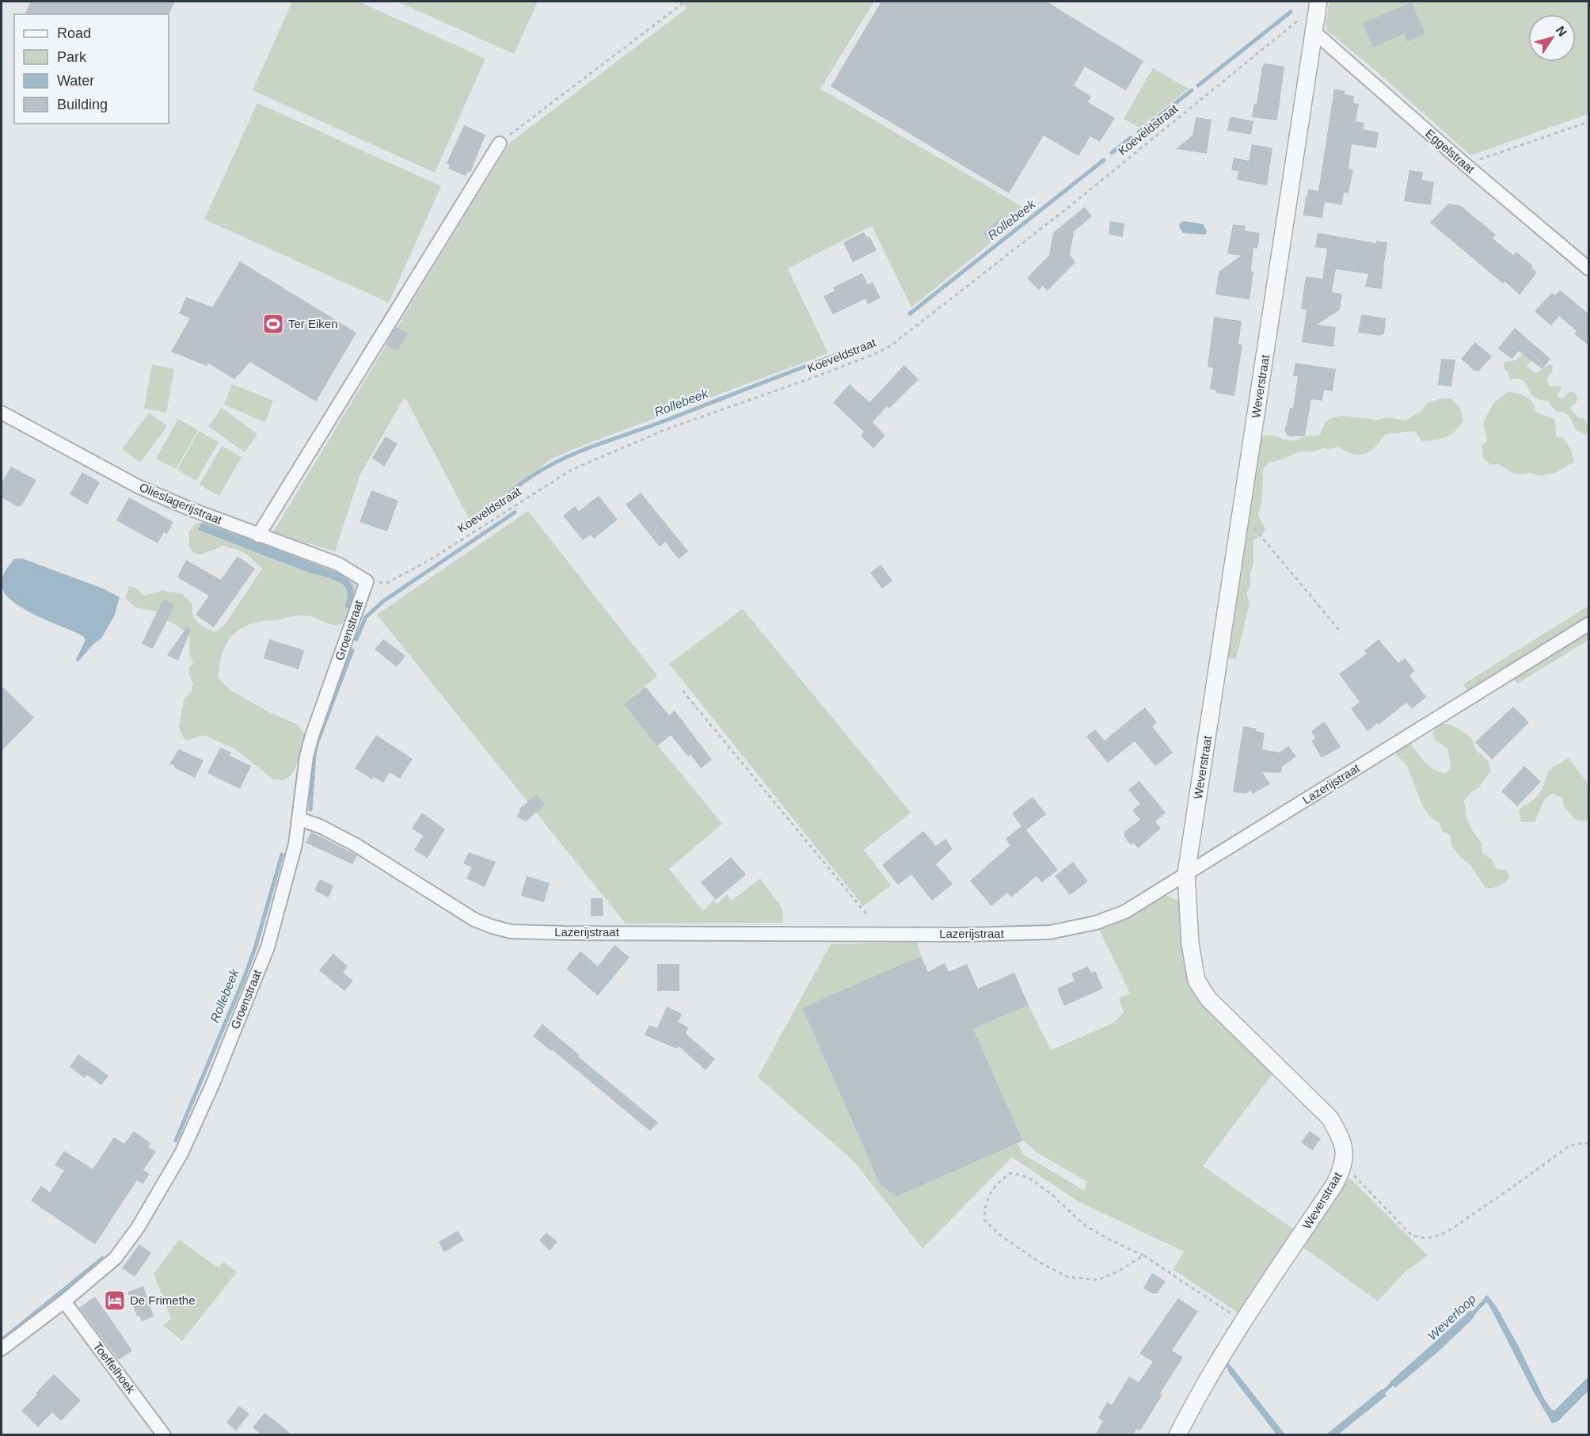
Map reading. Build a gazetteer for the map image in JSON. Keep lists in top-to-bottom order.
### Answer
{
  "streets": {
    "street": [
      "Eggelstraat",
      "Weverstraat",
      "Olieslagerijstraat",
      "Groenstraat",
      "Lazerijstraat",
      "Toeffelhoek"
    ],
    "path": ["Koeveldstraat"]
  },
  "crossings": [
    ["Koeveldstraat", "Eggelstraat"],
    ["Koeveldstraat", "Weverstraat"],
    ["Koeveldstraat", "Olieslagerijstraat"],
    ["Koeveldstraat", "Groenstraat"],
    ["Eggelstraat", "Weverstraat"],
    ["Weverstraat", "Lazerijstraat"],
    ["Olieslagerijstraat", "Groenstraat"],
    ["Groenstraat", "Lazerijstraat"],
    ["Groenstraat", "Toeffelhoek"]
  ],
  "water": ["Rollebeek", "Weverloop"],
  "places": {
    "sports": ["Ter Eiken"],
    "hotel": ["De Frimethe"]
  },
  "legend": [
    "Road",
    "Park",
    "Water",
    "Building"
  ],
  "north": "top right"
}
